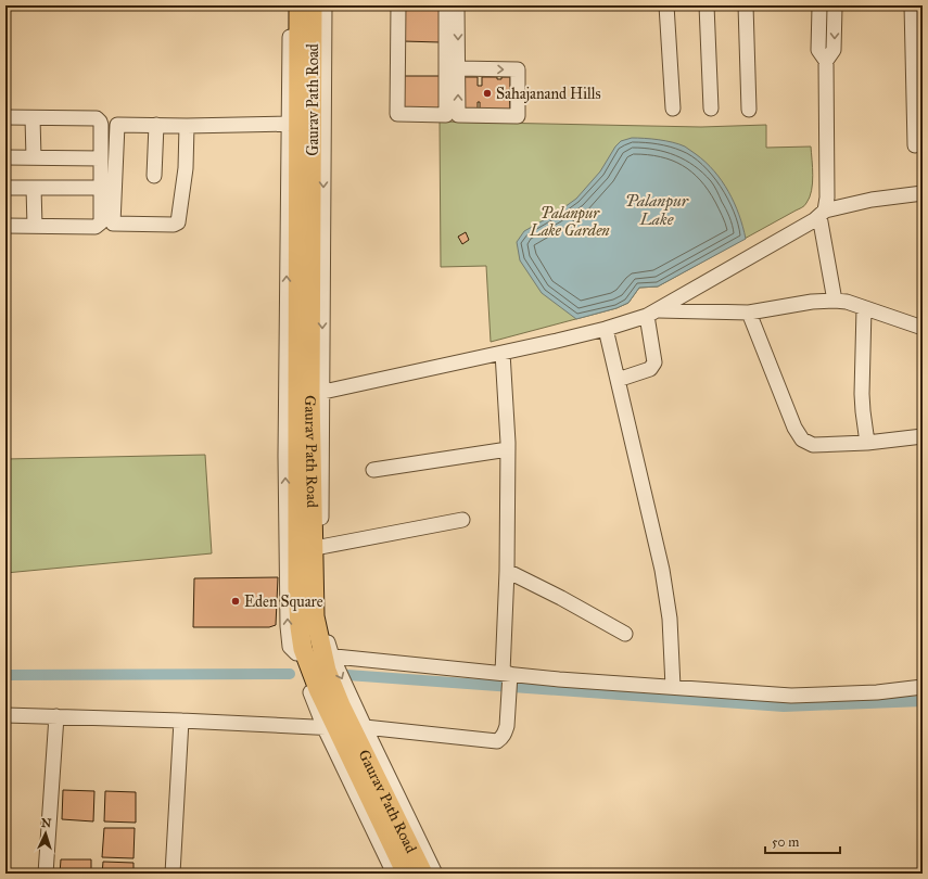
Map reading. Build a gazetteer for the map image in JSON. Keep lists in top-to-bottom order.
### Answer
{
  "streets": {
    "main road": ["Gaurav Path Road"]
  },
  "water": ["Palanpur Lake"],
  "parks": ["Palanpur Lake Garden"],
  "places": ["Sahajanand Hills", "Eden Square"],
  "scale_bar": "50 m",
  "north": "top"
}
